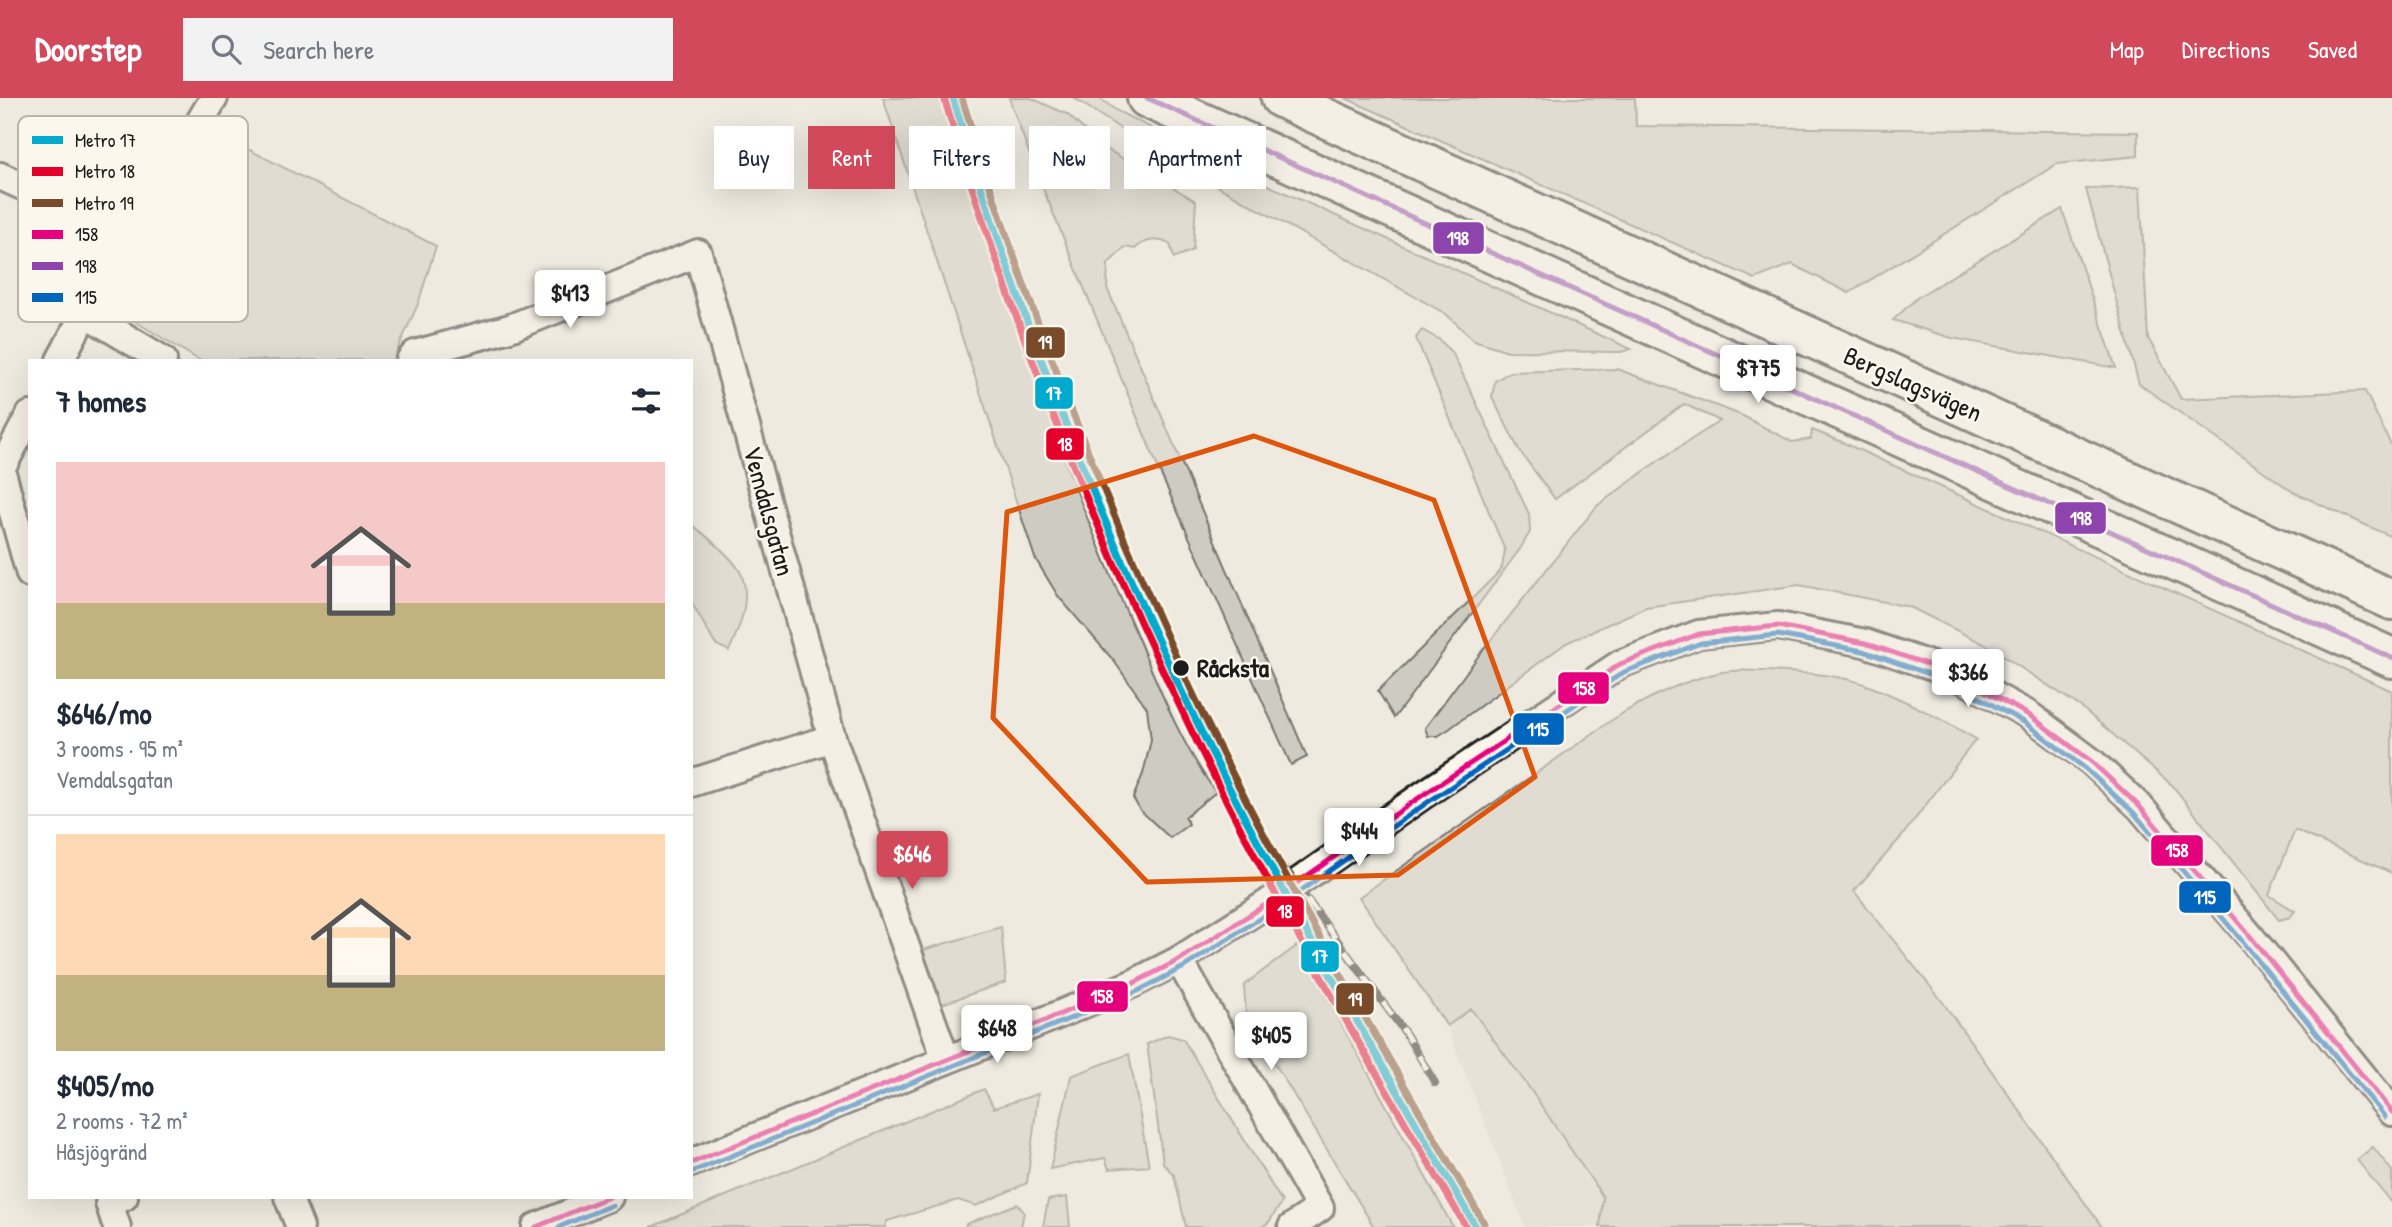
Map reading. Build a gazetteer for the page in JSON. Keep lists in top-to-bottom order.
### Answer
{
  "streets": {
    "main road": ["Bergslagsvägen"],
    "street": ["Vemdalsgatan"]
  },
  "places": ["Råcksta"],
  "lines": [
    "metro line 17",
    "metro line 19",
    "transit line 198",
    "metro line 18",
    "transit line 158",
    "transit line 115"
  ],
  "legend": [
    "Metro 17",
    "Metro 18",
    "Metro 19",
    "158",
    "198",
    "115"
  ],
  "page": {
    "header": "Doorstep",
    "search": "Search here",
    "nav": ["Map", "Directions", "Saved"],
    "chip": [
      "Buy",
      "Rent",
      "Filters",
      "New",
      "Apartment"
    ],
    "price": [
      "$413",
      "$775",
      "$366",
      "$444",
      "$646",
      "$648",
      "$405"
    ],
    "heading": "7 homes",
    "list": [
      {
        "name": "$646/mo",
        "note": "3 rooms · 95 m² · Vemdalsgatan"
      },
      {
        "name": "$405/mo",
        "note": "2 rooms · 72 m² · Håsjögränd"
      }
    ]
  }
}
